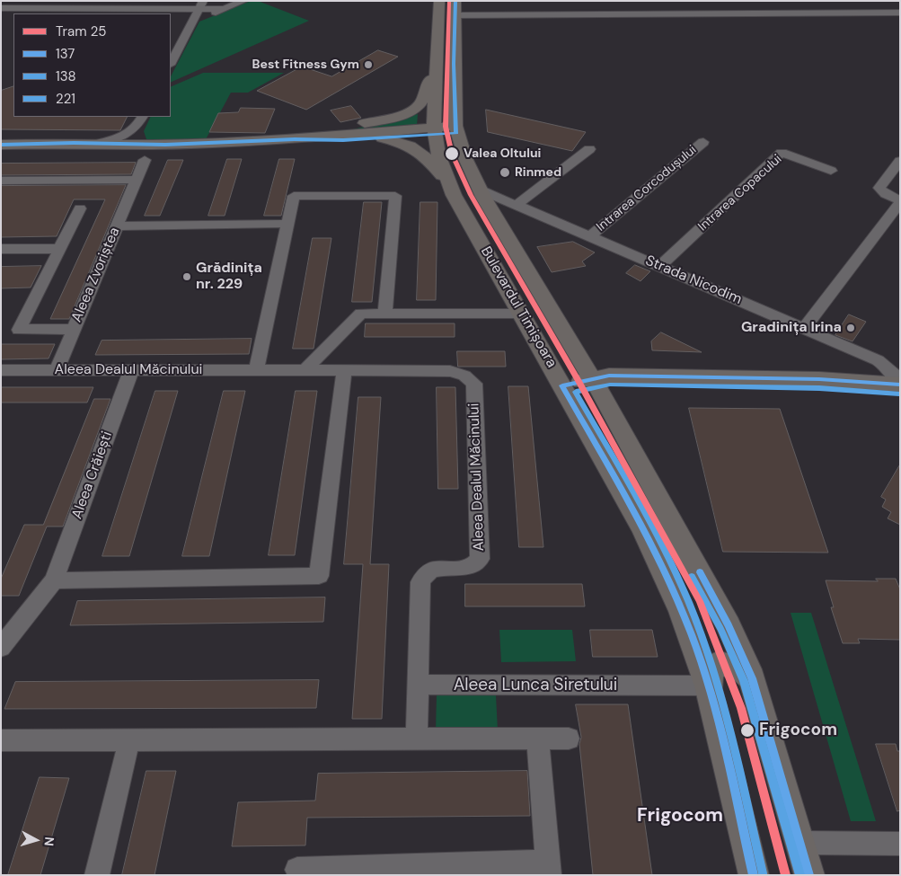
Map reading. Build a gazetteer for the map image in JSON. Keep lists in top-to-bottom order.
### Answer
{
  "streets": {
    "main road": ["Bulevardul Timișoara"],
    "street": [
      "Intrarea Corcodușului",
      "Intrarea Copacului",
      "Aleea Zvoriștea",
      "Strada Nicodim",
      "Aleea Dealul Măcinului",
      "Aleea Crăiești",
      "Aleea Lunca Siretului"
    ]
  },
  "crossings": [
    ["Intrarea Corcodușului", "Strada Nicodim"],
    ["Intrarea Copacului", "Strada Nicodim"],
    ["Aleea Zvoriștea", "Aleea Dealul Măcinului"],
    ["Strada Nicodim", "Bulevardul Timișoara"],
    ["Bulevardul Timișoara", "Aleea Lunca Siretului"],
    ["Aleea Dealul Măcinului", "Aleea Crăiești"],
    ["Aleea Dealul Măcinului", "Aleea Lunca Siretului"]
  ],
  "districts": ["Frigocom"],
  "places": [
    "Best Fitness Gym",
    "Valea Oltului",
    "Rinmed",
    "Grădinița nr. 229",
    "Gradinița Irina",
    "Frigocom"
  ],
  "lines": [
    "tram line 25",
    "transit line 221",
    "transit line 137",
    "transit line 138"
  ],
  "legend": [
    "Tram 25",
    "137",
    "138",
    "221"
  ],
  "north": "right"
}
